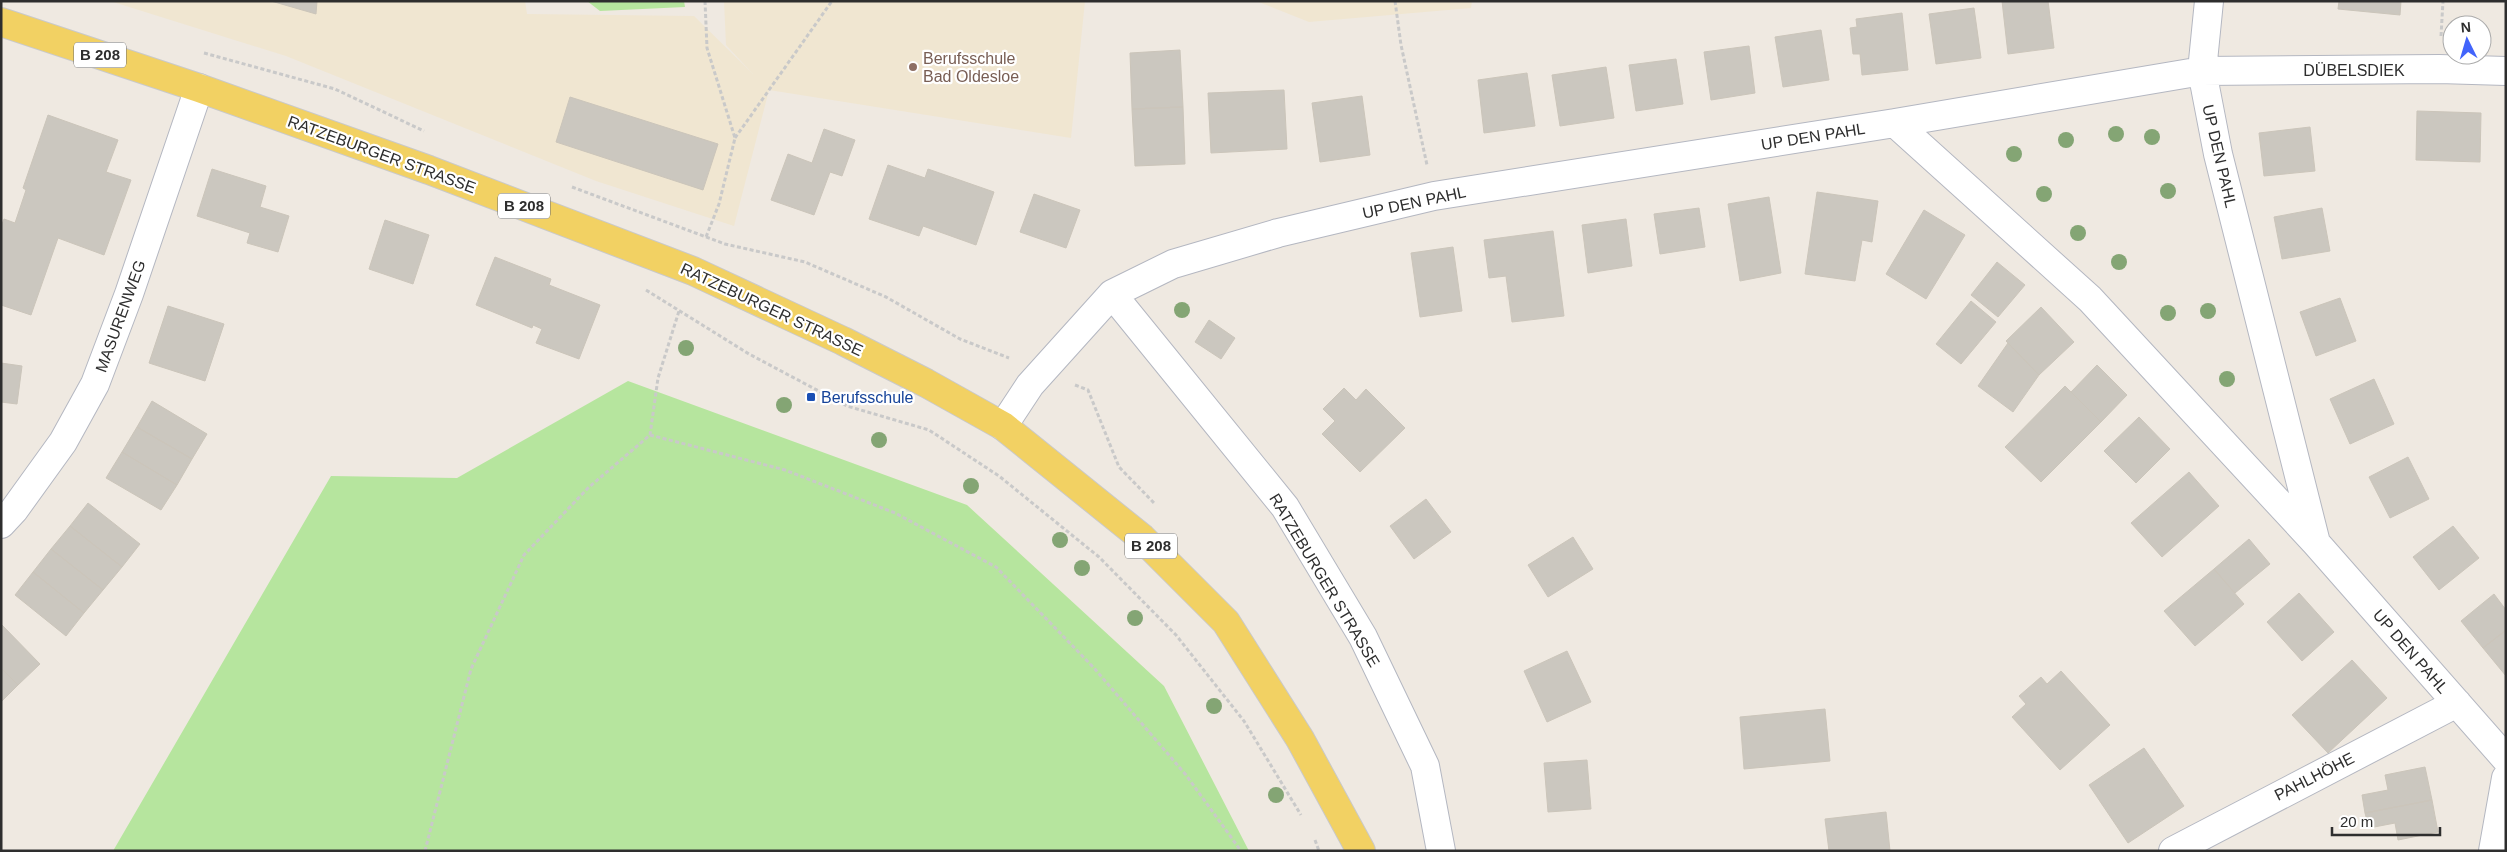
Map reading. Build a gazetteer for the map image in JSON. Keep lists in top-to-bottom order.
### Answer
{
  "streets": {
    "main road": ["B 208", "RATZEBURGER STRASSE"],
    "street": [
      "DÜBELSDIEK",
      "UP DEN PAHL",
      "MASURENWEG",
      "PAHLHÖHE"
    ]
  },
  "crossings": [
    ["DÜBELSDIEK", "UP DEN PAHL"],
    ["UP DEN PAHL", "RATZEBURGER STRASSE"],
    ["UP DEN PAHL", "PAHLHÖHE"],
    ["RATZEBURGER STRASSE", "MASURENWEG"]
  ],
  "places": {
    "other": ["Berufsschule Bad Oldesloe"],
    "transit": ["Berufsschule"]
  },
  "scale_bar": "20 m",
  "north": "top"
}
